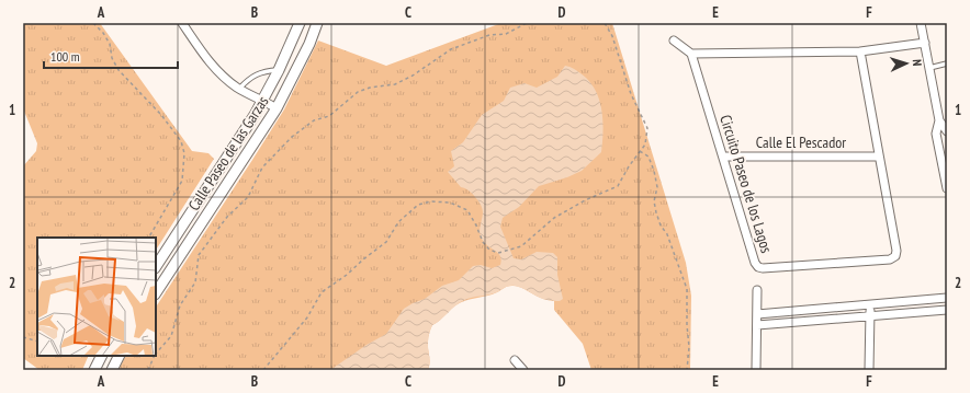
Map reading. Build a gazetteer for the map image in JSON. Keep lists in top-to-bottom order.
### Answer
{
  "streets": {
    "street": ["Calle El Pescador", "Calle Paseo de las Garzas", "Circuito Paseo de los Lagos"]
  },
  "crossings": [
    ["Calle El Pescador", "Circuito Paseo de los Lagos"]
  ],
  "scale_bar": "100 m",
  "north": "right",
  "grid": {
    "columns": [
      "A",
      "B",
      "C",
      "D",
      "E",
      "F"
    ],
    "rows": ["1", "2"]
  }
}
